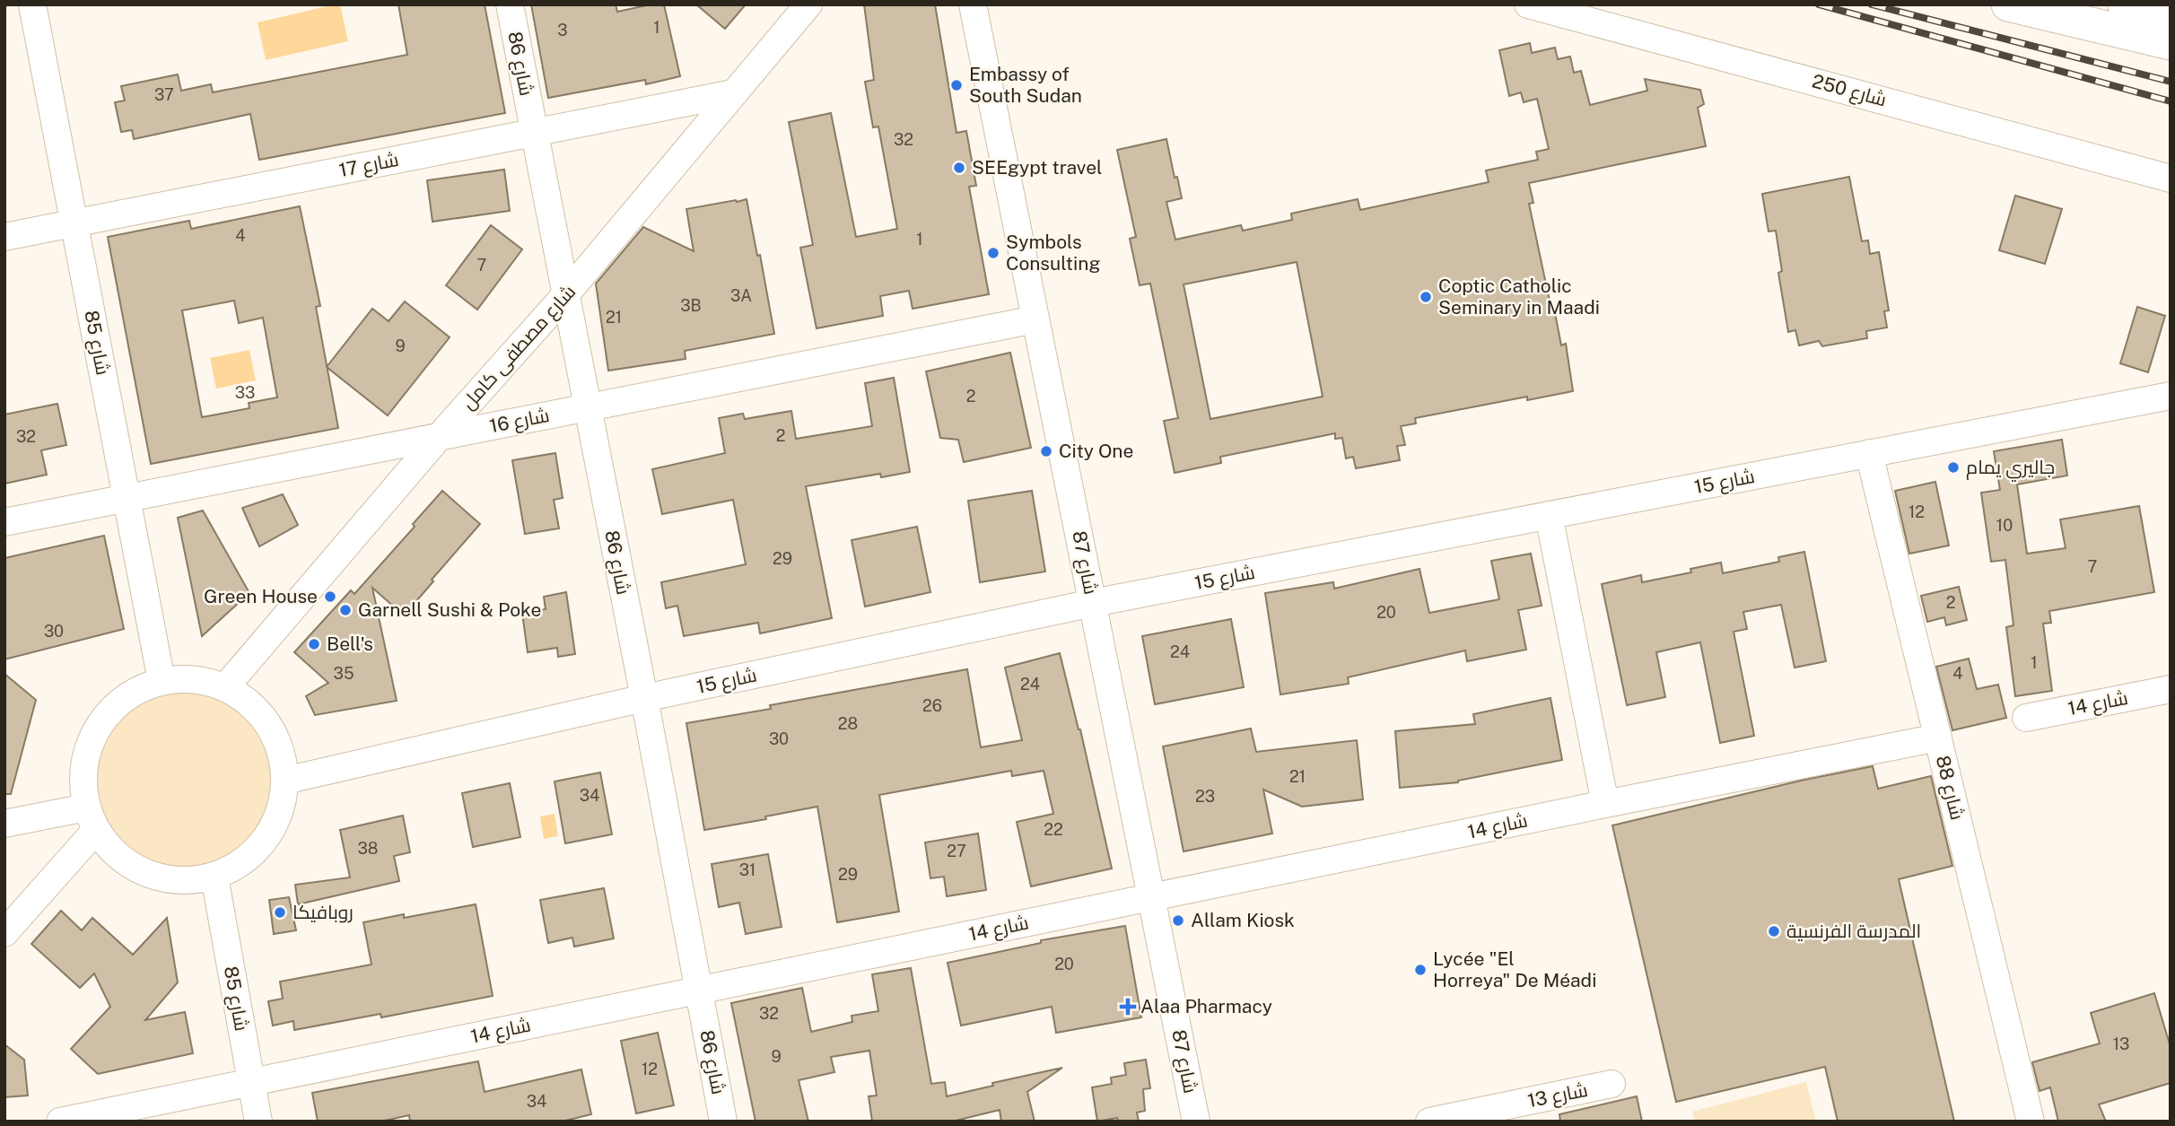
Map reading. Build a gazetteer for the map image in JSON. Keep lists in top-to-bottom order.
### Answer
{
  "streets": {
    "street": [
      "شارع 86",
      "شارع 250",
      "شارع 17",
      "شارع 85",
      "شارع مصطفى كامل",
      "شارع 16",
      "شارع 15",
      "شارع 87",
      "شارع 14",
      "شارع 88",
      "شارع 13"
    ]
  },
  "crossings": [
    ["شارع 86", "شارع 17"],
    ["شارع 86", "شارع مصطفى كامل"],
    ["شارع 86", "شارع 16"],
    ["شارع 86", "شارع 15"],
    ["شارع 86", "شارع 14"],
    ["شارع 17", "شارع 85"],
    ["شارع 17", "شارع مصطفى كامل"],
    ["شارع 85", "شارع مصطفى كامل"],
    ["شارع 85", "شارع 16"],
    ["شارع 85", "شارع 15"],
    ["شارع 85", "شارع 14"],
    ["شارع مصطفى كامل", "شارع 16"],
    ["شارع مصطفى كامل", "شارع 15"],
    ["شارع 16", "شارع 87"],
    ["شارع 15", "شارع 87"],
    ["شارع 15", "شارع 88"],
    ["شارع 87", "شارع 14"],
    ["شارع 14", "شارع 88"]
  ],
  "places": {
    "other": [
      "Embassy of South Sudan",
      "SEEgypt travel",
      "Symbols Consulting",
      "Coptic Catholic Seminary in Maadi",
      "City One",
      "جاليري يمام",
      "Green House",
      "Garnell Sushi & Poke",
      "Bell's",
      "روبافيكا",
      "Allam Kiosk",
      "المدرسة الفرنسية",
      "Lycée \"El Horreya\" De Méadi"
    ],
    "health": ["Alaa Pharmacy"]
  },
  "house_numbers": [
    "1",
    "3",
    "37",
    "32",
    "4",
    "1",
    "7",
    "3A",
    "3B",
    "21",
    "9",
    "33",
    "2",
    "2",
    "32",
    "12",
    "10",
    "29",
    "7",
    "2",
    "20",
    "30",
    "24",
    "1",
    "35",
    "4",
    "24",
    "26",
    "28",
    "30",
    "21",
    "34",
    "23",
    "22",
    "38",
    "27",
    "31",
    "29",
    "20",
    "32",
    "13",
    "9",
    "12",
    "34"
  ]
}
